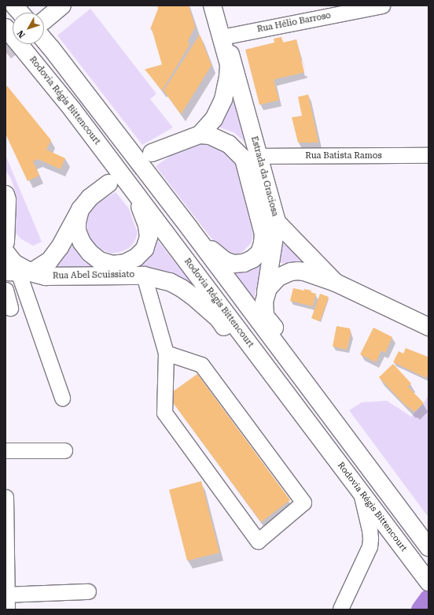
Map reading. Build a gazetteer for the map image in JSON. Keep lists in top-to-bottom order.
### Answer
{
  "streets": {
    "main road": ["Rodovia Régis Bittencourt", "Estrada da Graciosa", "Rua Abel Scuissiato"],
    "street": ["Rua Hélio Barroso", "Rua Batista Ramos"]
  },
  "crossings": [
    ["Rua Hélio Barroso", "Estrada da Graciosa"],
    ["Rodovia Régis Bittencourt", "Rua Abel Scuissiato"],
    ["Rua Batista Ramos", "Estrada da Graciosa"]
  ],
  "north": "bottom left"
}
